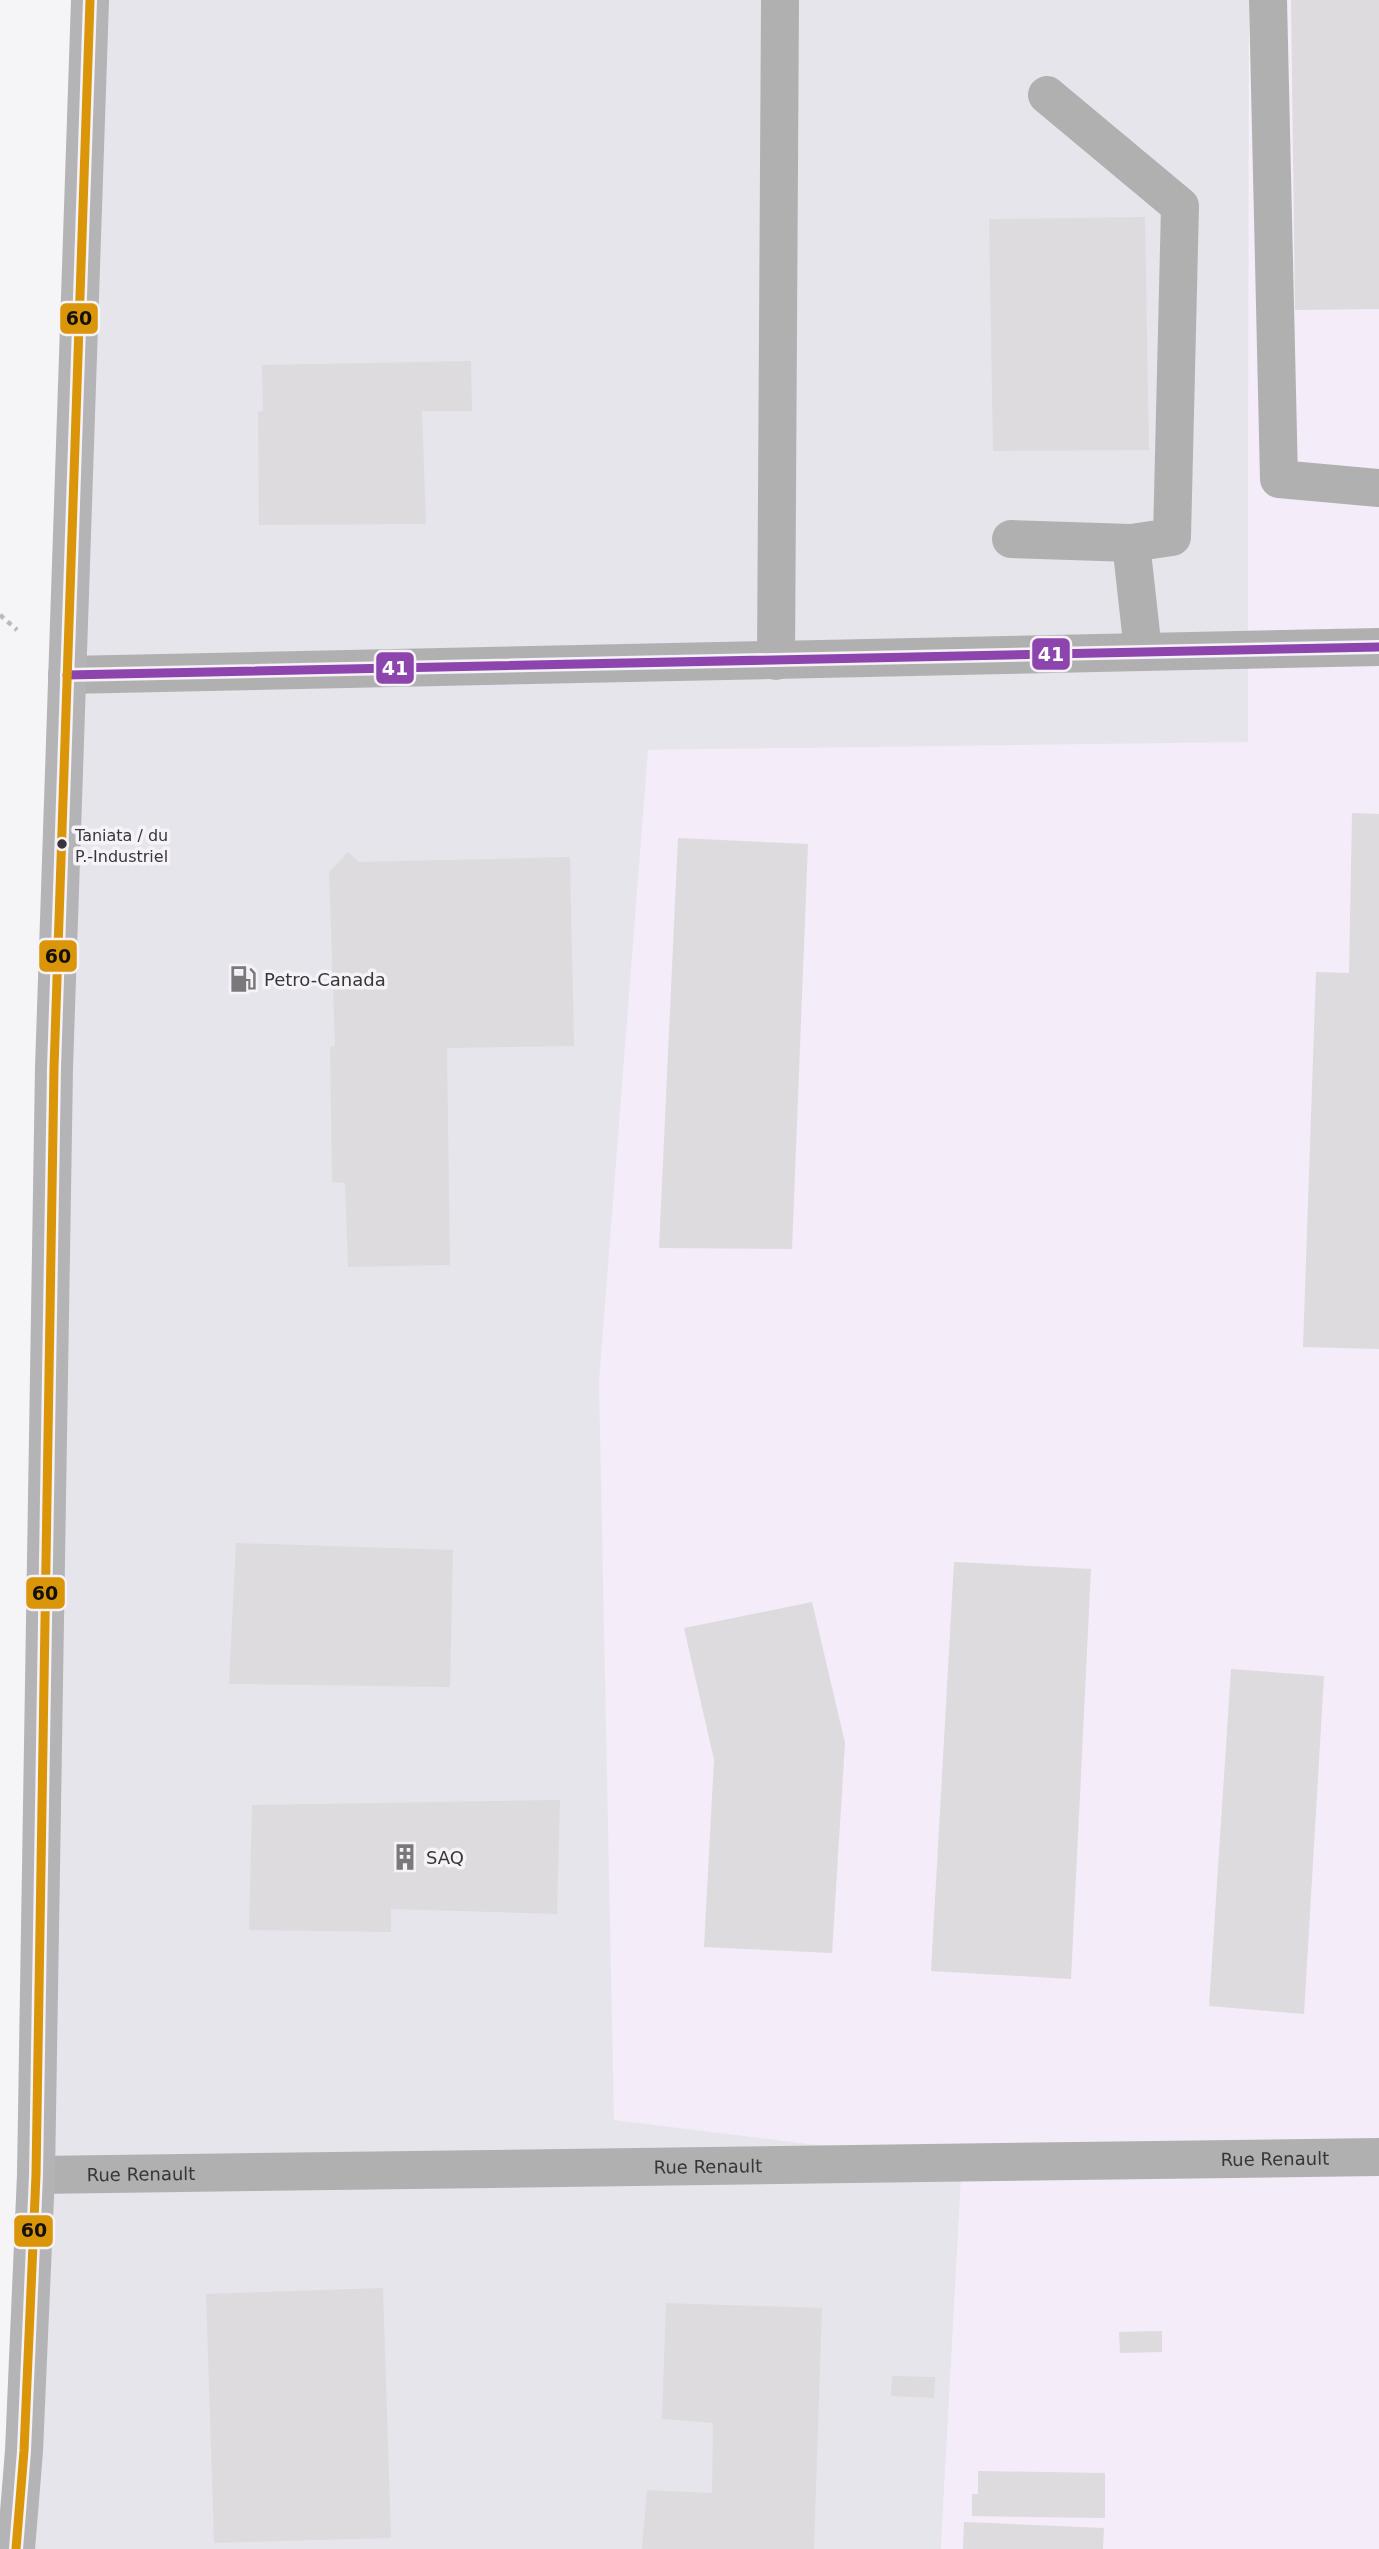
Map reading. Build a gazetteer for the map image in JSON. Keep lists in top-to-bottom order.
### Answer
{
  "streets": {
    "street": ["Rue Renault"]
  },
  "places": {
    "other": ["Taniata / du P.-Industriel"],
    "fuel station": ["Petro-Canada"],
    "building": ["SAQ"]
  },
  "lines": ["transit line 60", "transit line 41"]
}
